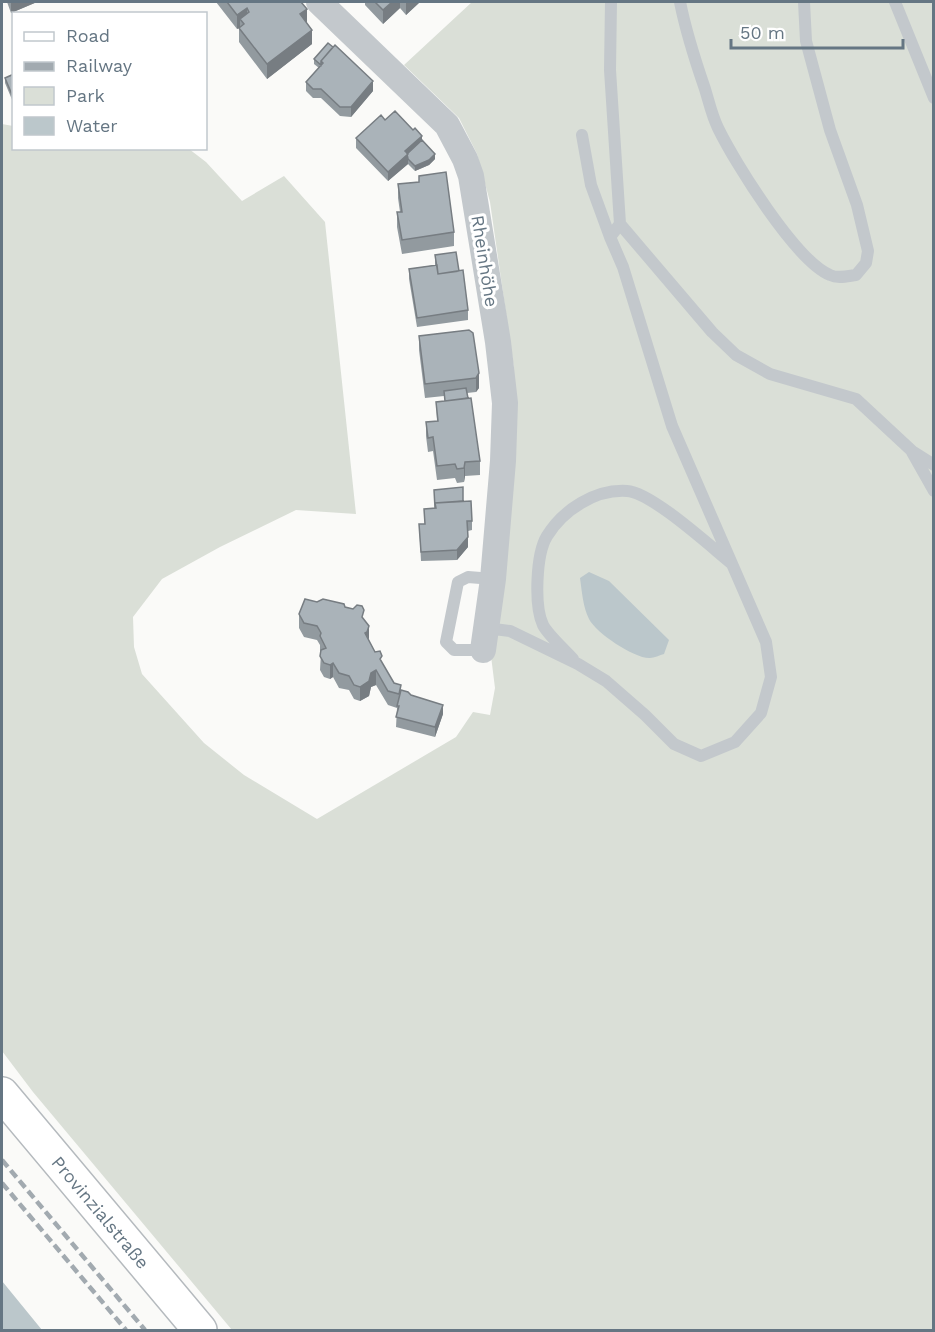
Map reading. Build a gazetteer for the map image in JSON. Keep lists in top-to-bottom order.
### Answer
{
  "streets": {
    "main road": ["Provinzialstraße"],
    "street": ["Rheinhöhe"]
  },
  "legend": [
    "Road",
    "Railway",
    "Park",
    "Water"
  ],
  "scale_bar": "50 m"
}
